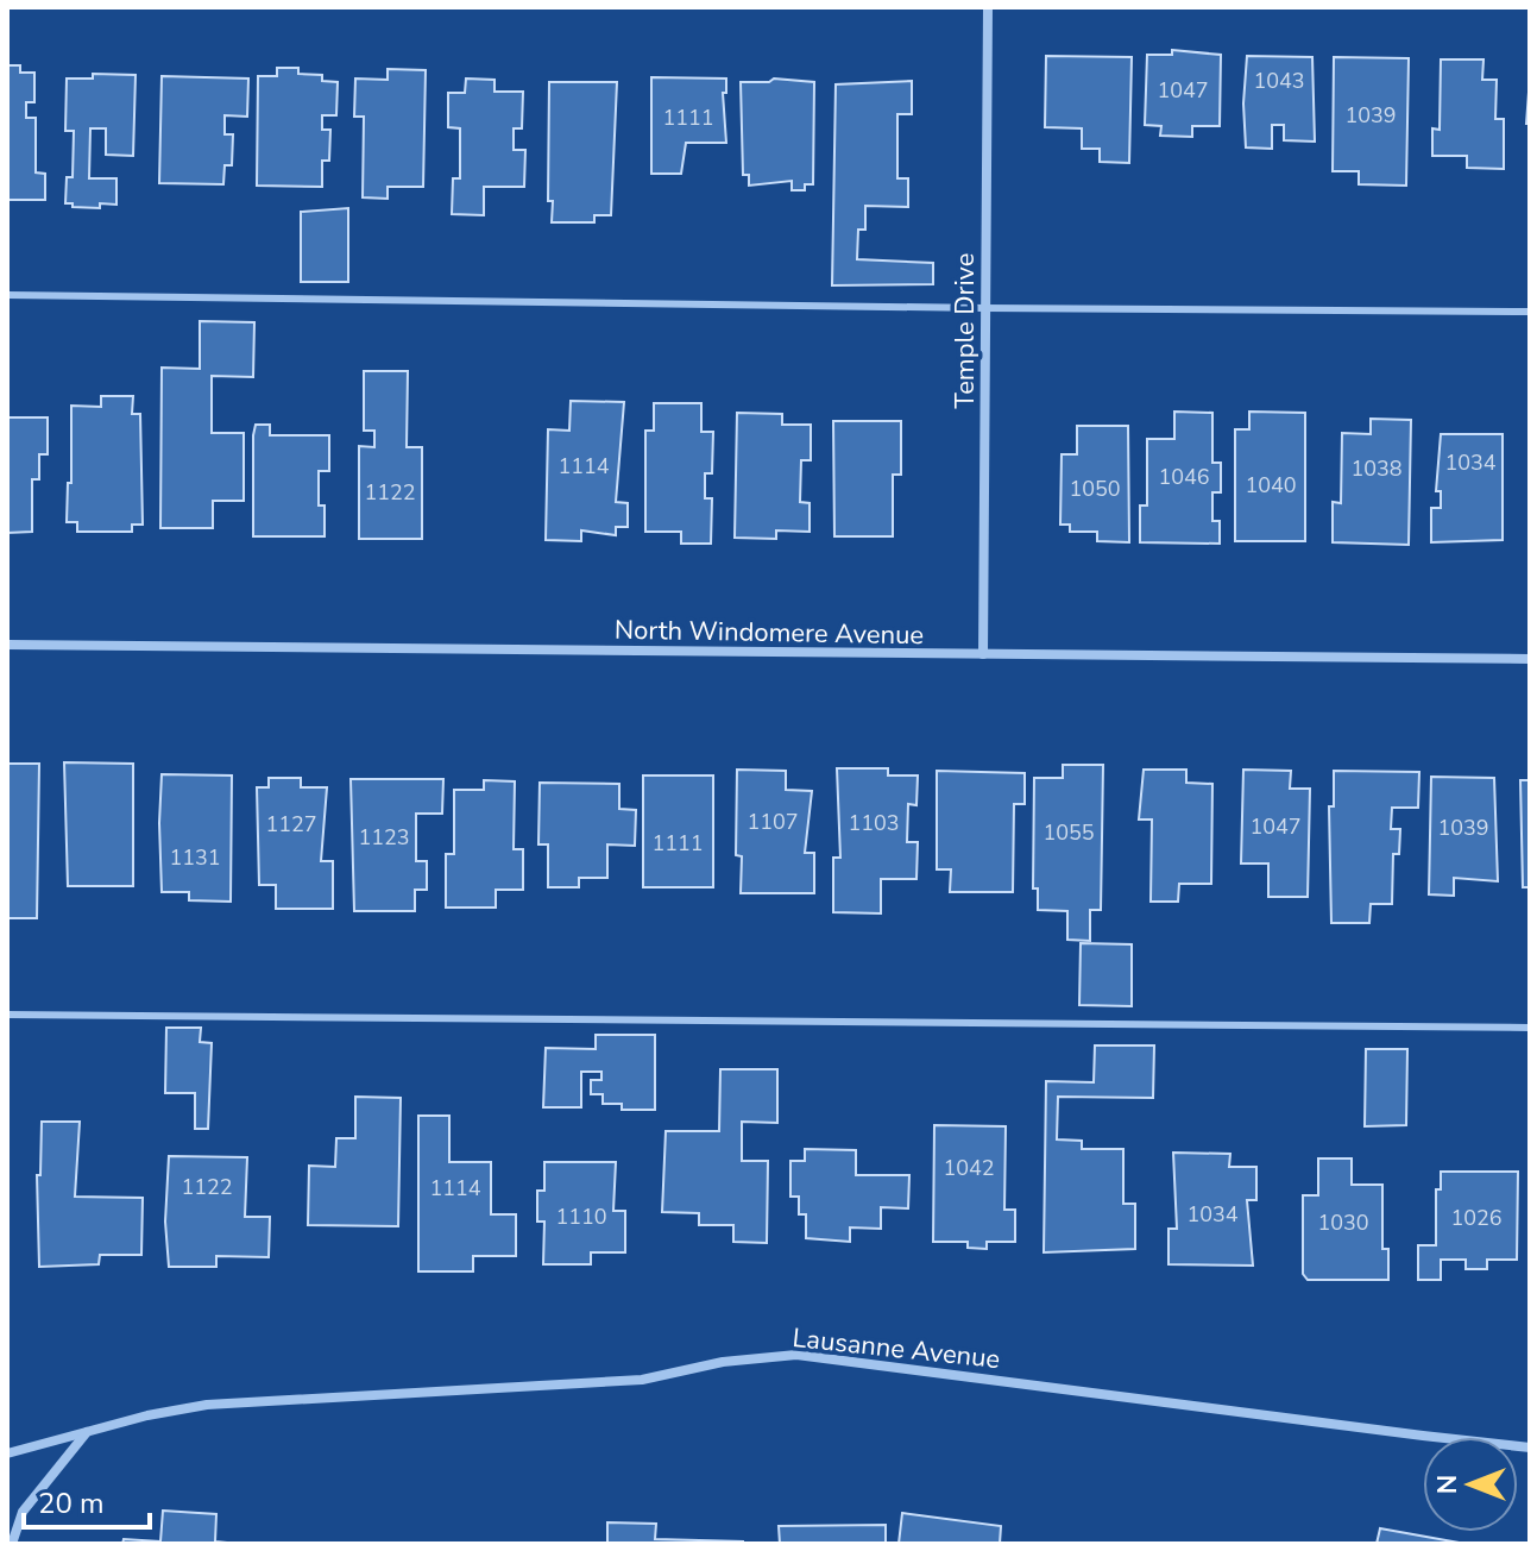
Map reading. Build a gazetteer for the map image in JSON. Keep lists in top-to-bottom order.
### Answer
{
  "streets": {
    "street": ["Temple Drive", "North Windomere Avenue", "Lausanne Avenue"]
  },
  "crossings": [
    ["Temple Drive", "North Windomere Avenue"]
  ],
  "house_numbers": [
    "1043",
    "1047",
    "1039",
    "1111",
    "1034",
    "1114",
    "1038",
    "1046",
    "1040",
    "1050",
    "1122",
    "1107",
    "1103",
    "1127",
    "1047",
    "1039",
    "1055",
    "1123",
    "1111",
    "1131",
    "1042",
    "1122",
    "1114",
    "1034",
    "1110",
    "1026",
    "1030"
  ],
  "scale_bar": "20 m",
  "north": "left"
}
